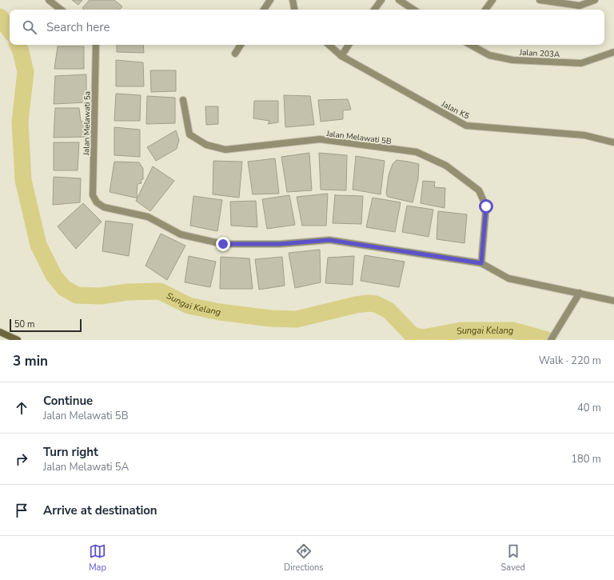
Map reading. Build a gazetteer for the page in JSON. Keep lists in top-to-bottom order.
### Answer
{
  "streets": {
    "street": [
      "Jalan 203A",
      "Jalan K5",
      "Jalan Melawati 5a",
      "Jalan Melawati 5B"
    ]
  },
  "crossings": [
    ["Jalan Melawati 5a", "Jalan Melawati 5B"]
  ],
  "water": ["Sungai Kelang"],
  "scale_bar": "50 m",
  "page": {
    "search": "Search here",
    "scale": "50 m",
    "heading": ["3 min", "Walk · 220 m"],
    "list": [
      ["Continue", "Jalan Melawati 5B", "40 m"],
      ["Turn right", "Jalan Melawati 5A", "180 m"],
      "Arrive at destination"
    ],
    "nav": ["Map", "Directions", "Saved"]
  }
}
